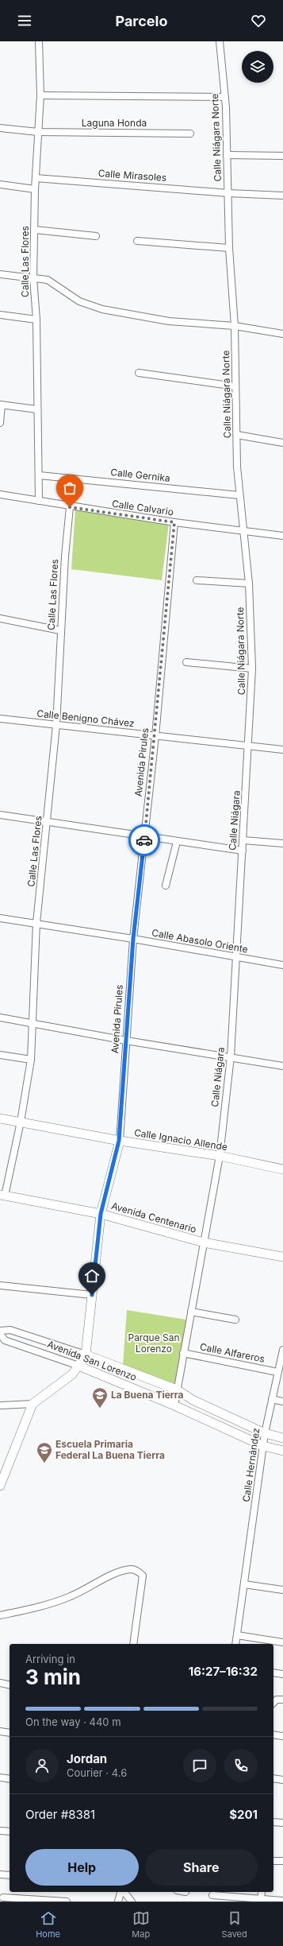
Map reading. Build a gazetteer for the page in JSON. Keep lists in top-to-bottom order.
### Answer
{
  "streets": {
    "street": [
      "Laguna Honda",
      "Calle Niágara Norte",
      "Calle Mirasoles",
      "Calle Las Flores",
      "Calle Gernika",
      "Calle Calvario",
      "Calle Benigno Chávez",
      "Avenida Pirules",
      "Calle Niágara",
      "Calle Abasolo Oriente",
      "Calle Ignacio Allende",
      "Avenida Centenario",
      "Calle Alfareros",
      "Avenida San Lorenzo",
      "Calle Hernández"
    ]
  },
  "crossings": [
    ["Laguna Honda", "Calle Las Flores"],
    ["Calle Niágara Norte", "Calle Mirasoles"],
    ["Calle Niágara Norte", "Calle Gernika"],
    ["Calle Niágara Norte", "Calle Calvario"],
    ["Calle Niágara Norte", "Calle Benigno Chávez"],
    ["Calle Niágara Norte", "Calle Niágara"],
    ["Calle Mirasoles", "Calle Las Flores"],
    ["Calle Las Flores", "Calle Gernika"],
    ["Calle Las Flores", "Calle Calvario"],
    ["Calle Las Flores", "Calle Benigno Chávez"],
    ["Calle Las Flores", "Calle Abasolo Oriente"],
    ["Calle Las Flores", "Calle Ignacio Allende"],
    ["Calle Las Flores", "Avenida Centenario"],
    ["Calle Calvario", "Avenida Pirules"],
    ["Calle Benigno Chávez", "Avenida Pirules"],
    ["Calle Benigno Chávez", "Calle Niágara"],
    ["Avenida Pirules", "Calle Abasolo Oriente"],
    ["Avenida Pirules", "Calle Ignacio Allende"],
    ["Avenida Pirules", "Avenida Centenario"],
    ["Avenida Pirules", "Avenida San Lorenzo"],
    ["Calle Niágara", "Calle Abasolo Oriente"],
    ["Calle Niágara", "Calle Ignacio Allende"],
    ["Calle Niágara", "Avenida Centenario"],
    ["Calle Niágara", "Calle Alfareros"],
    ["Calle Niágara", "Avenida San Lorenzo"],
    ["Calle Alfareros", "Calle Hernández"],
    ["Avenida San Lorenzo", "Calle Hernández"]
  ],
  "parks": ["Parque San Lorenzo"],
  "places": {
    "school or university": ["La Buena Tierra", "Escuela Primaria Federal La Buena Tierra"]
  },
  "page": {
    "header": "Parcelo",
    "heading": ["3 min", "Arriving in", "16:27–16:32"],
    "panel": [
      "Jordan",
      "Courier · 4.6",
      "Order #8381",
      "$201"
    ],
    "bar": "On the way · 440 m",
    "buttons": ["Help", "Share"],
    "tabs": ["Home", "Map", "Saved"]
  }
}
